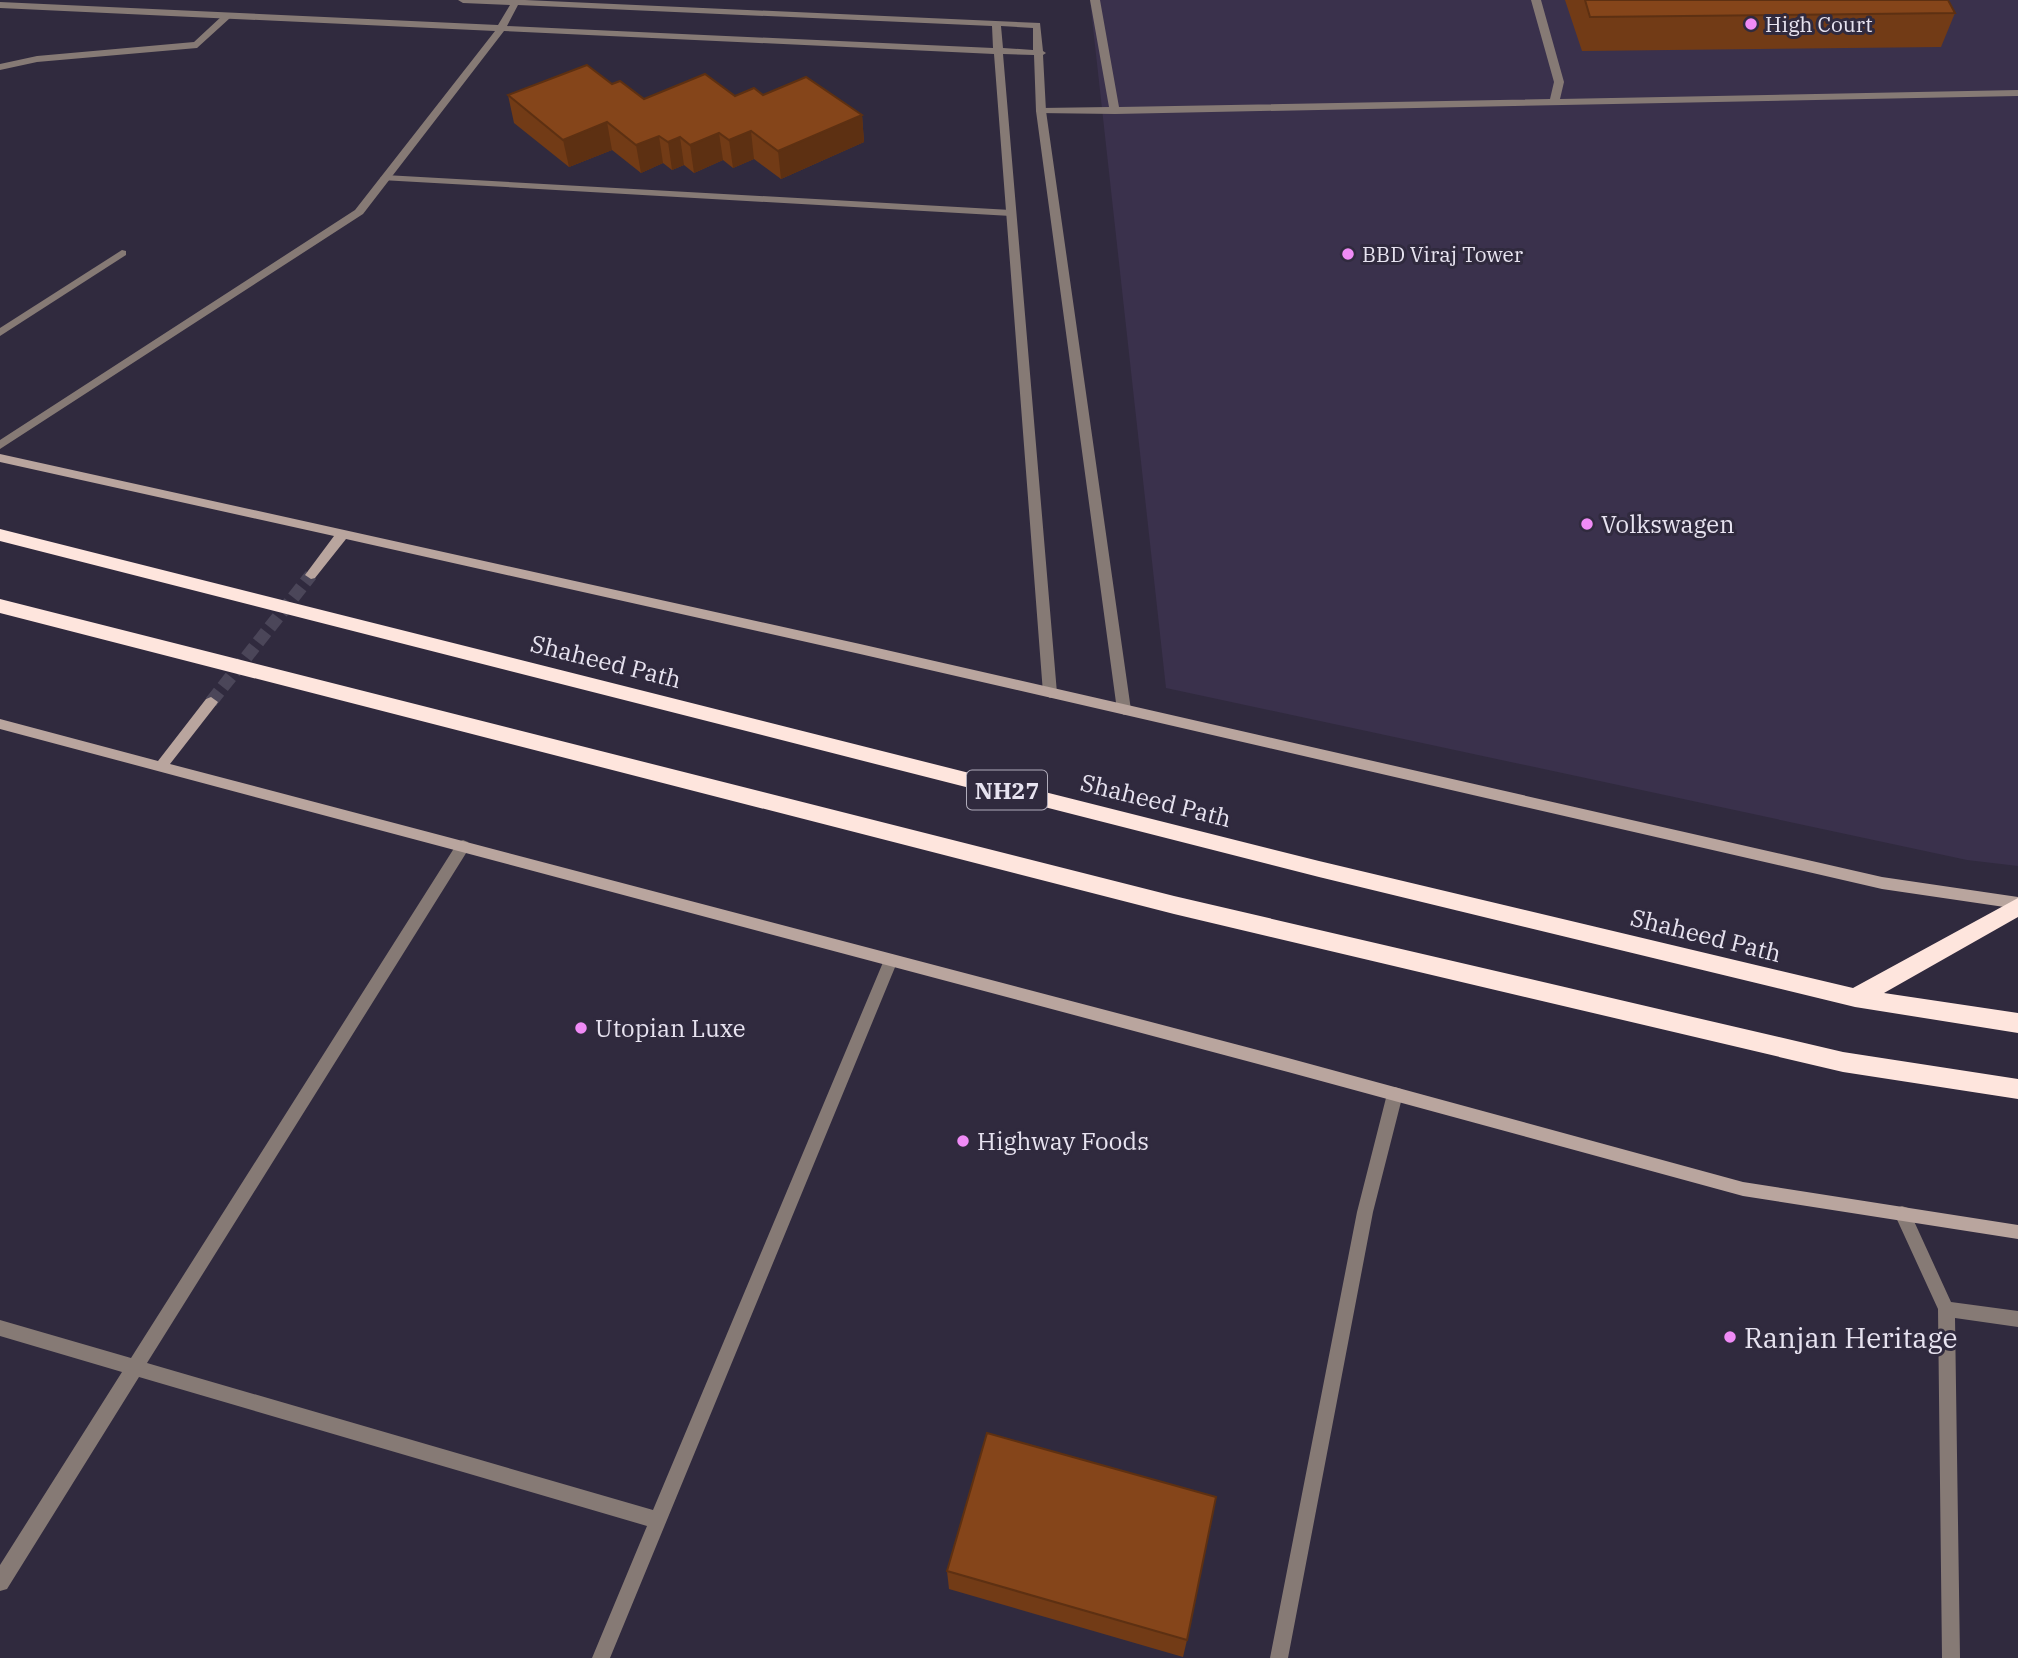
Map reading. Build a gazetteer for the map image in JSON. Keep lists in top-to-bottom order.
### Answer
{
  "streets": {
    "highway": ["Shaheed Path", "NH27"]
  },
  "places": [
    "High Court",
    "BBD Viraj Tower",
    "Volkswagen",
    "Utopian Luxe",
    "Highway Foods",
    "Ranjan Heritage"
  ]
}
